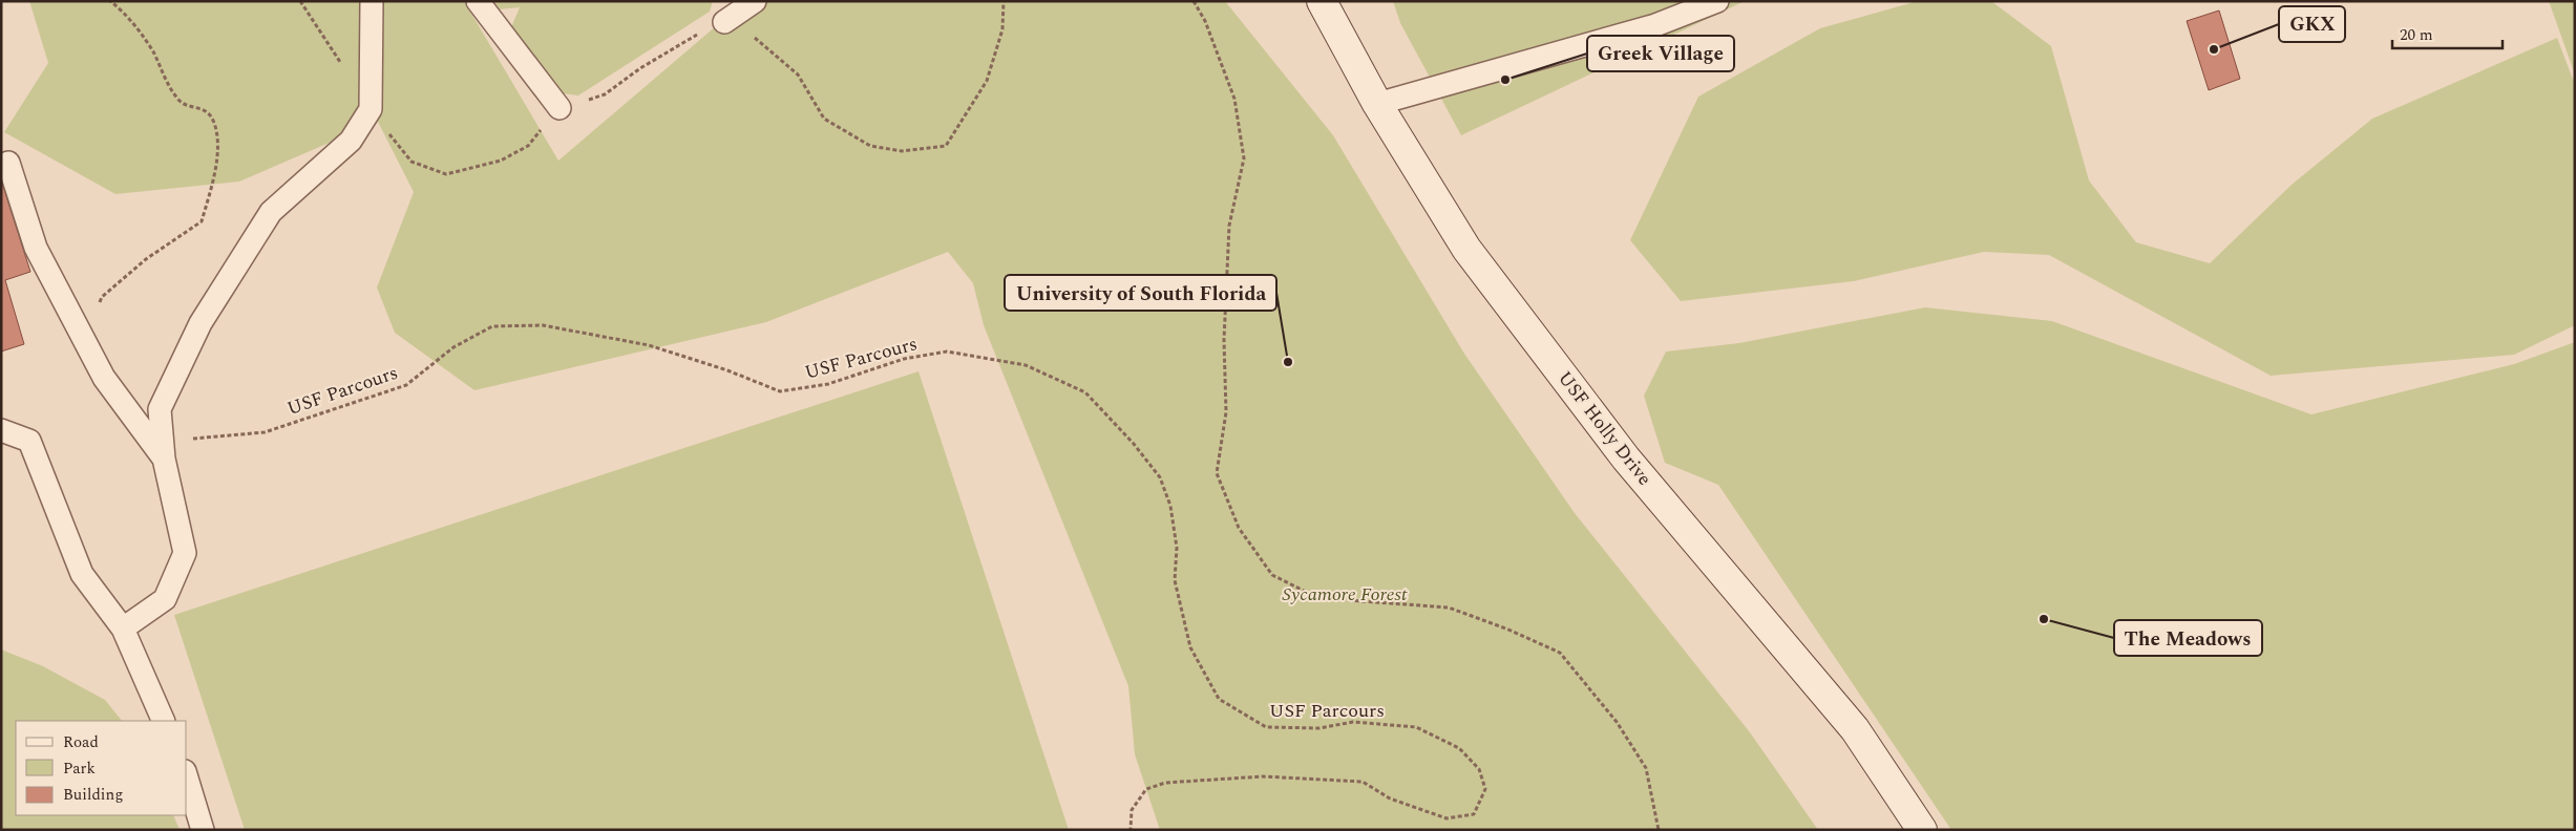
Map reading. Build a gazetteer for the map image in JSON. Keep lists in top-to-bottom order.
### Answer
{
  "streets": {
    "street": ["USF Holly Drive"],
    "path": ["USF Parcours"]
  },
  "parks": ["Sycamore Forest"],
  "places": [
    "GKX",
    "Greek Village",
    "University of South Florida",
    "The Meadows"
  ],
  "legend": ["Road", "Park", "Building"],
  "scale_bar": "20 m"
}
